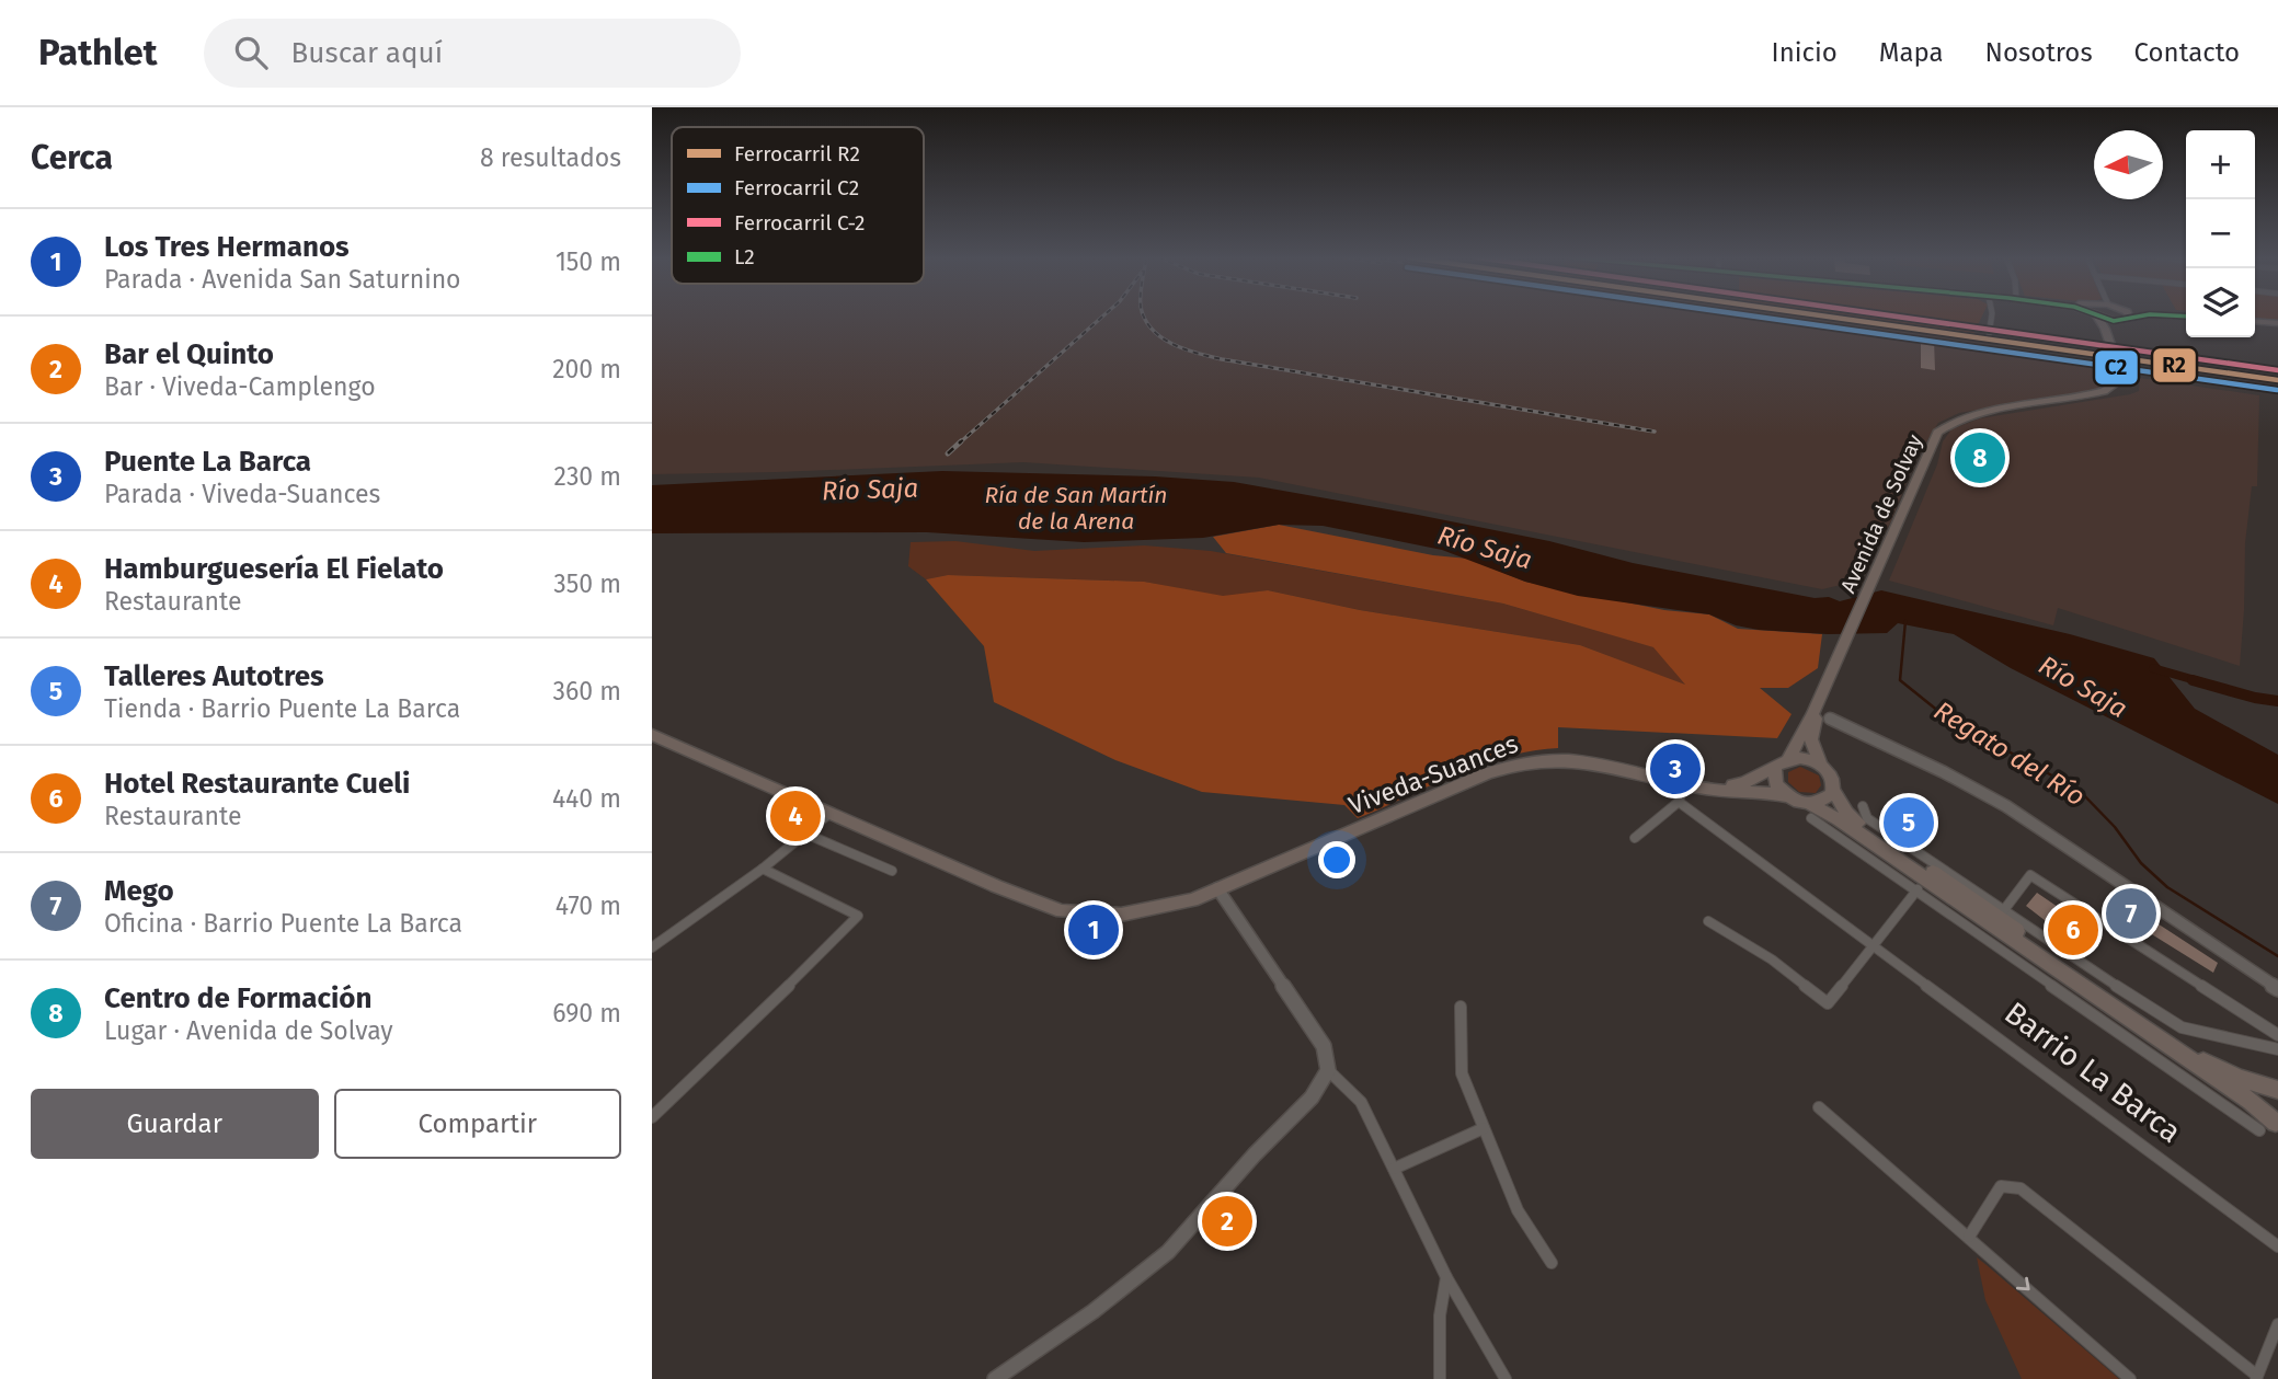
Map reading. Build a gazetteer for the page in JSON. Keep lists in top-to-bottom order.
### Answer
{
  "streets": {
    "main road": ["Avenida de Solvay", "Viveda-Suances"],
    "street": ["Barrio La Barca"]
  },
  "crossings": [
    ["Avenida de Solvay", "Viveda-Suances"]
  ],
  "water": ["Río Saja", "Ría de San Martín de la Arena", "Regato del Río"],
  "lines": [
    "rail line R2",
    "rail line C2",
    "rail line C-2",
    "transit line L2"
  ],
  "legend": [
    "Ferrocarril R2",
    "Ferrocarril C2",
    "Ferrocarril C-2",
    "L2"
  ],
  "north": "left",
  "page": {
    "header": "Pathlet",
    "search": "Buscar aquí",
    "nav": [
      "Inicio",
      "Mapa",
      "Nosotros",
      "Contacto"
    ],
    "heading": ["Cerca", "8 resultados"],
    "map_buttons": ["+", "−"],
    "list": [
      {
        "mark": "1",
        "name": "Los Tres Hermanos",
        "note": "Parada · Avenida San Saturnino",
        "value": "150 m"
      },
      {
        "mark": "2",
        "name": "Bar el Quinto",
        "note": "Bar · Viveda-Camplengo",
        "value": "200 m"
      },
      {
        "mark": "3",
        "name": "Puente La Barca",
        "note": "Parada · Viveda-Suances",
        "value": "230 m"
      },
      {
        "mark": "4",
        "name": "Hamburguesería El Fielato",
        "note": "Restaurante",
        "value": "350 m"
      },
      {
        "mark": "5",
        "name": "Talleres Autotres",
        "note": "Tienda · Barrio Puente La Barca",
        "value": "360 m"
      },
      {
        "mark": "6",
        "name": "Hotel Restaurante Cueli",
        "note": "Restaurante",
        "value": "440 m"
      },
      {
        "mark": "7",
        "name": "Mego",
        "note": "Oficina · Barrio Puente La Barca",
        "value": "470 m"
      },
      {
        "mark": "8",
        "name": "Centro de Formación",
        "note": "Lugar · Avenida de Solvay",
        "value": "690 m"
      }
    ],
    "pins": [
      "8",
      "3",
      "4",
      "5",
      "7",
      "1",
      "6",
      "2"
    ],
    "buttons": ["Guardar", "Compartir"]
  }
}
